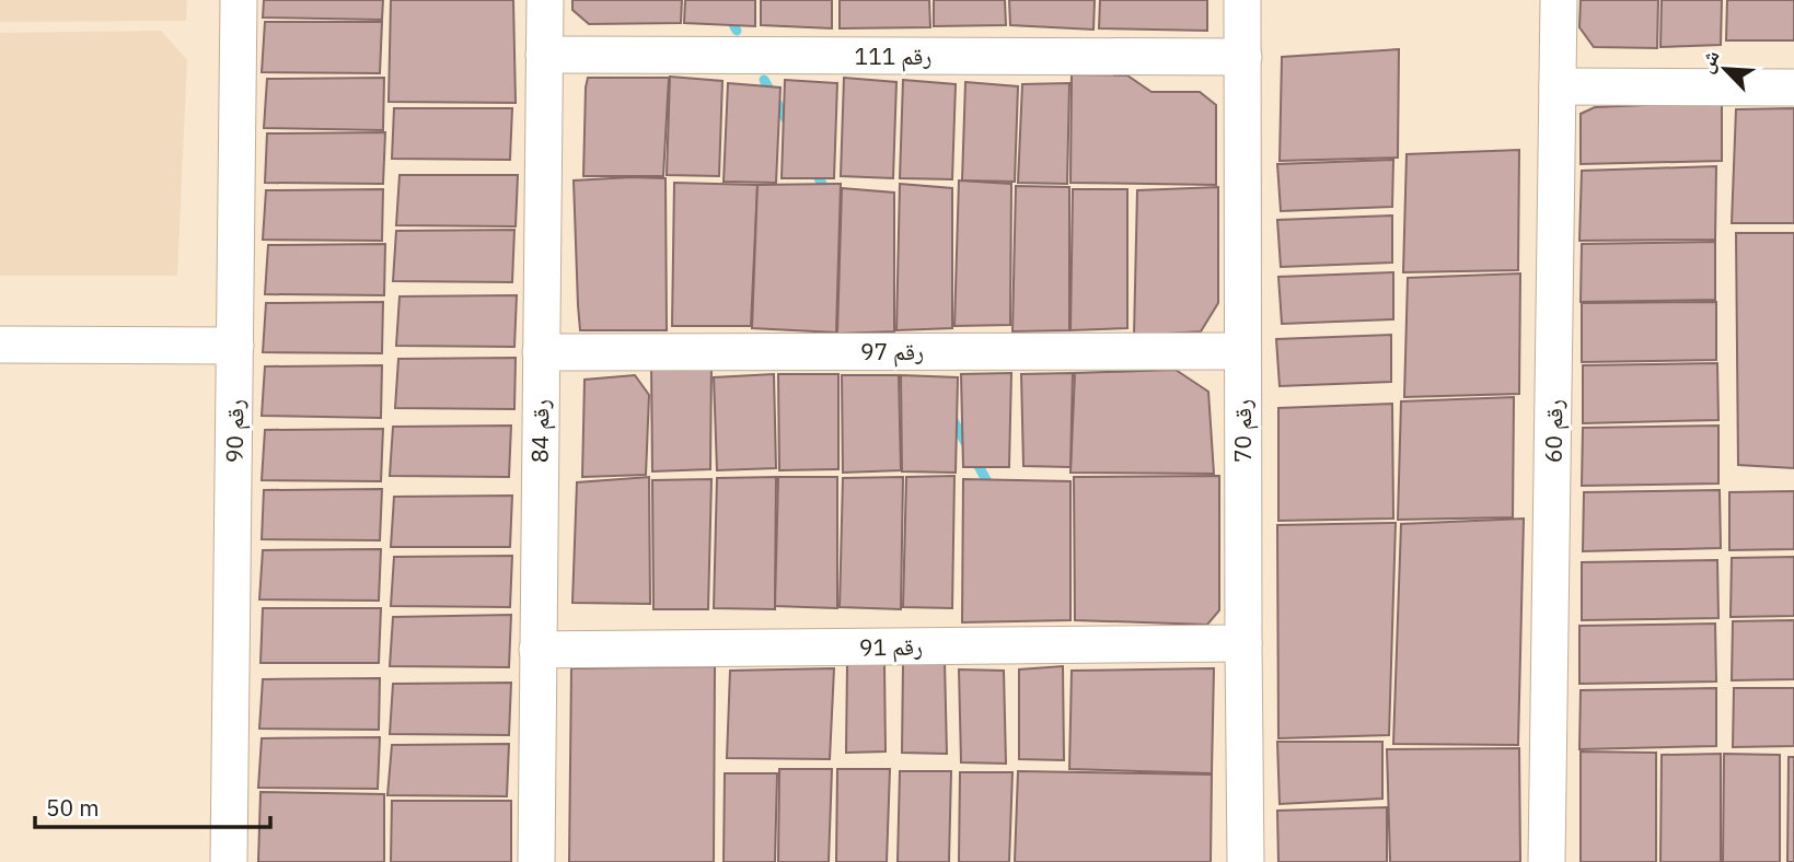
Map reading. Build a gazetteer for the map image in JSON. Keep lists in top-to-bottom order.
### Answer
{
  "streets": {
    "street": [
      "رقم 111",
      "رقم 97",
      "رقم 90",
      "رقم 84",
      "رقم 70",
      "رقم 60",
      "رقم 91"
    ]
  },
  "crossings": [
    ["رقم 111", "رقم 84"],
    ["رقم 111", "رقم 70"],
    ["رقم 97", "رقم 84"],
    ["رقم 97", "رقم 70"],
    ["رقم 84", "رقم 91"],
    ["رقم 70", "رقم 91"]
  ],
  "scale_bar": "50 m",
  "north": "top left"
}
